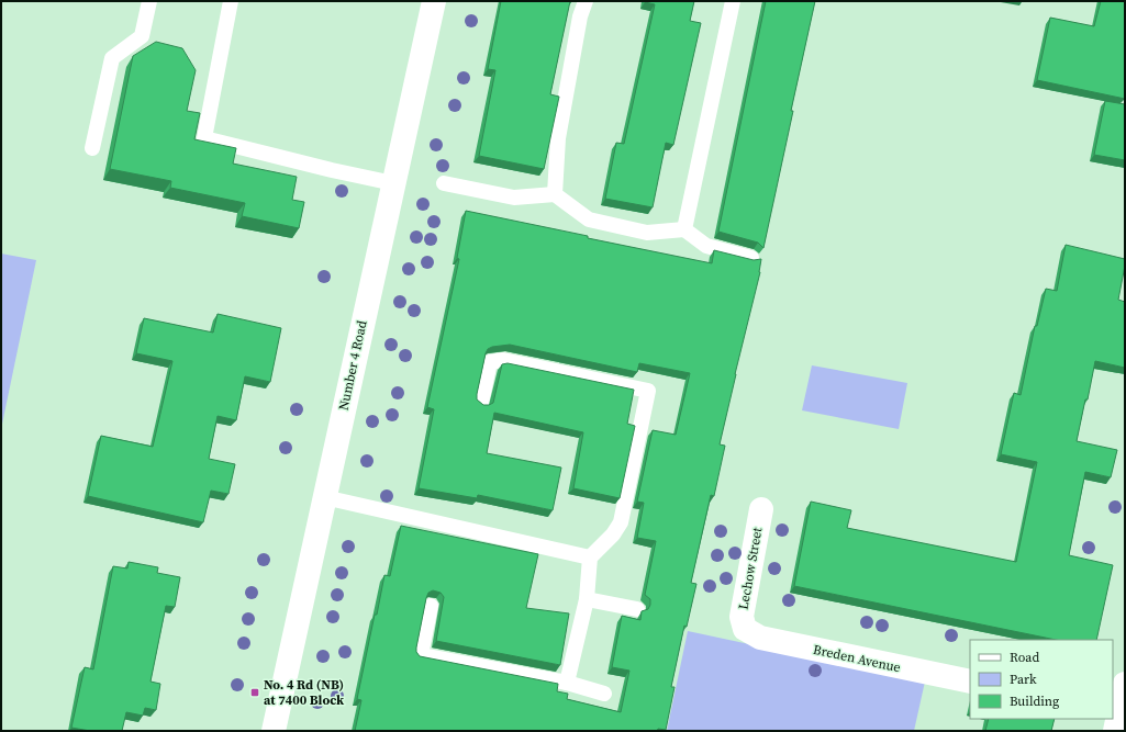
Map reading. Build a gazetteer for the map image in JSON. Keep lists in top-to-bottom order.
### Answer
{
  "streets": {
    "main road": ["Number 4 Road", "Lechow Street", "Breden Avenue"]
  },
  "crossings": [
    ["Lechow Street", "Breden Avenue"]
  ],
  "places": {
    "transit": ["No. 4 Rd (NB) at 7400 Block"]
  },
  "legend": ["Road", "Park", "Building"]
}
